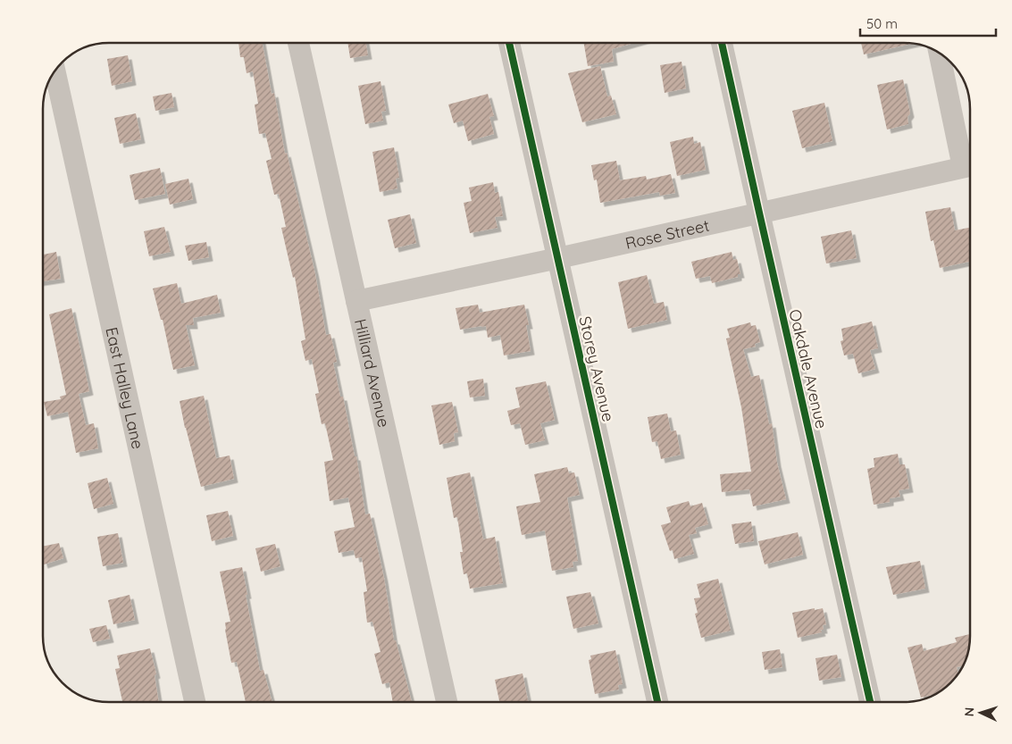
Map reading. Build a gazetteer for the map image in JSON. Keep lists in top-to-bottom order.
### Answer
{
  "streets": {
    "street": [
      "Rose Street",
      "Storey Avenue",
      "Oakdale Avenue",
      "Hilliard Avenue",
      "East Halley Lane"
    ]
  },
  "crossings": [
    ["Rose Street", "Storey Avenue"],
    ["Rose Street", "Oakdale Avenue"],
    ["Rose Street", "Hilliard Avenue"]
  ],
  "scale_bar": "50 m",
  "north": "left"
}
